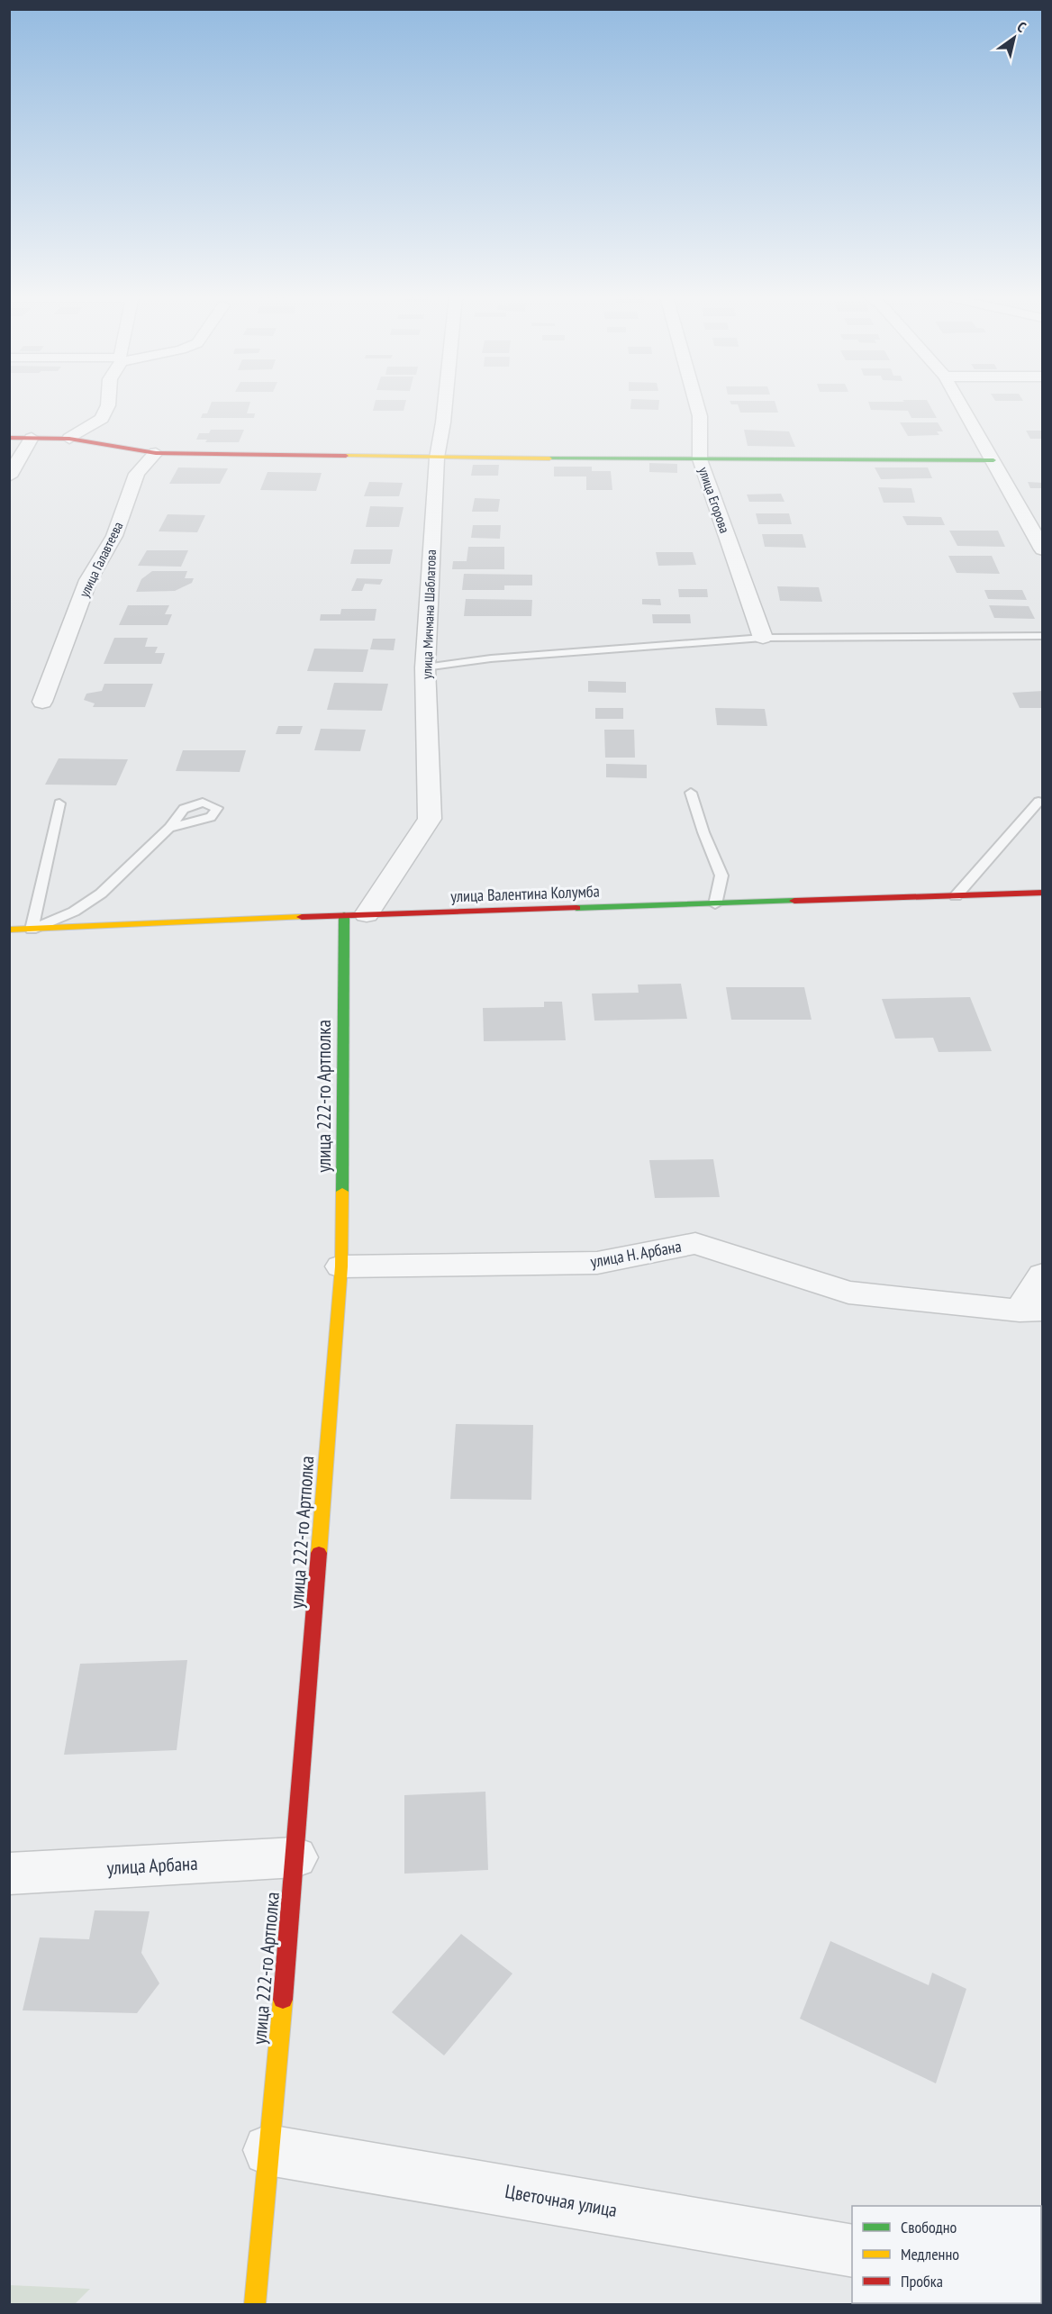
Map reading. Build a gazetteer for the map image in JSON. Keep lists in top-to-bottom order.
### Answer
{
  "streets": {
    "street": [
      "улица Егорова",
      "улица Галавтеева",
      "улица Мичмана Шаблатова",
      "улица Валентина Колумба",
      "улица 222-го Артполка",
      "улица Н. Арбана",
      "улица Арбана",
      "Цветочная улица"
    ]
  },
  "crossings": [
    ["улица Мичмана Шаблатова", "улица Валентина Колумба"],
    ["улица Валентина Колумба", "улица 222-го Артполка"],
    ["улица 222-го Артполка", "улица Н. Арбана"],
    ["улица 222-го Артполка", "улица Арбана"],
    ["улица 222-го Артполка", "Цветочная улица"]
  ],
  "legend": ["Свободно", "Медленно", "Пробка"],
  "north": "top right"
}
